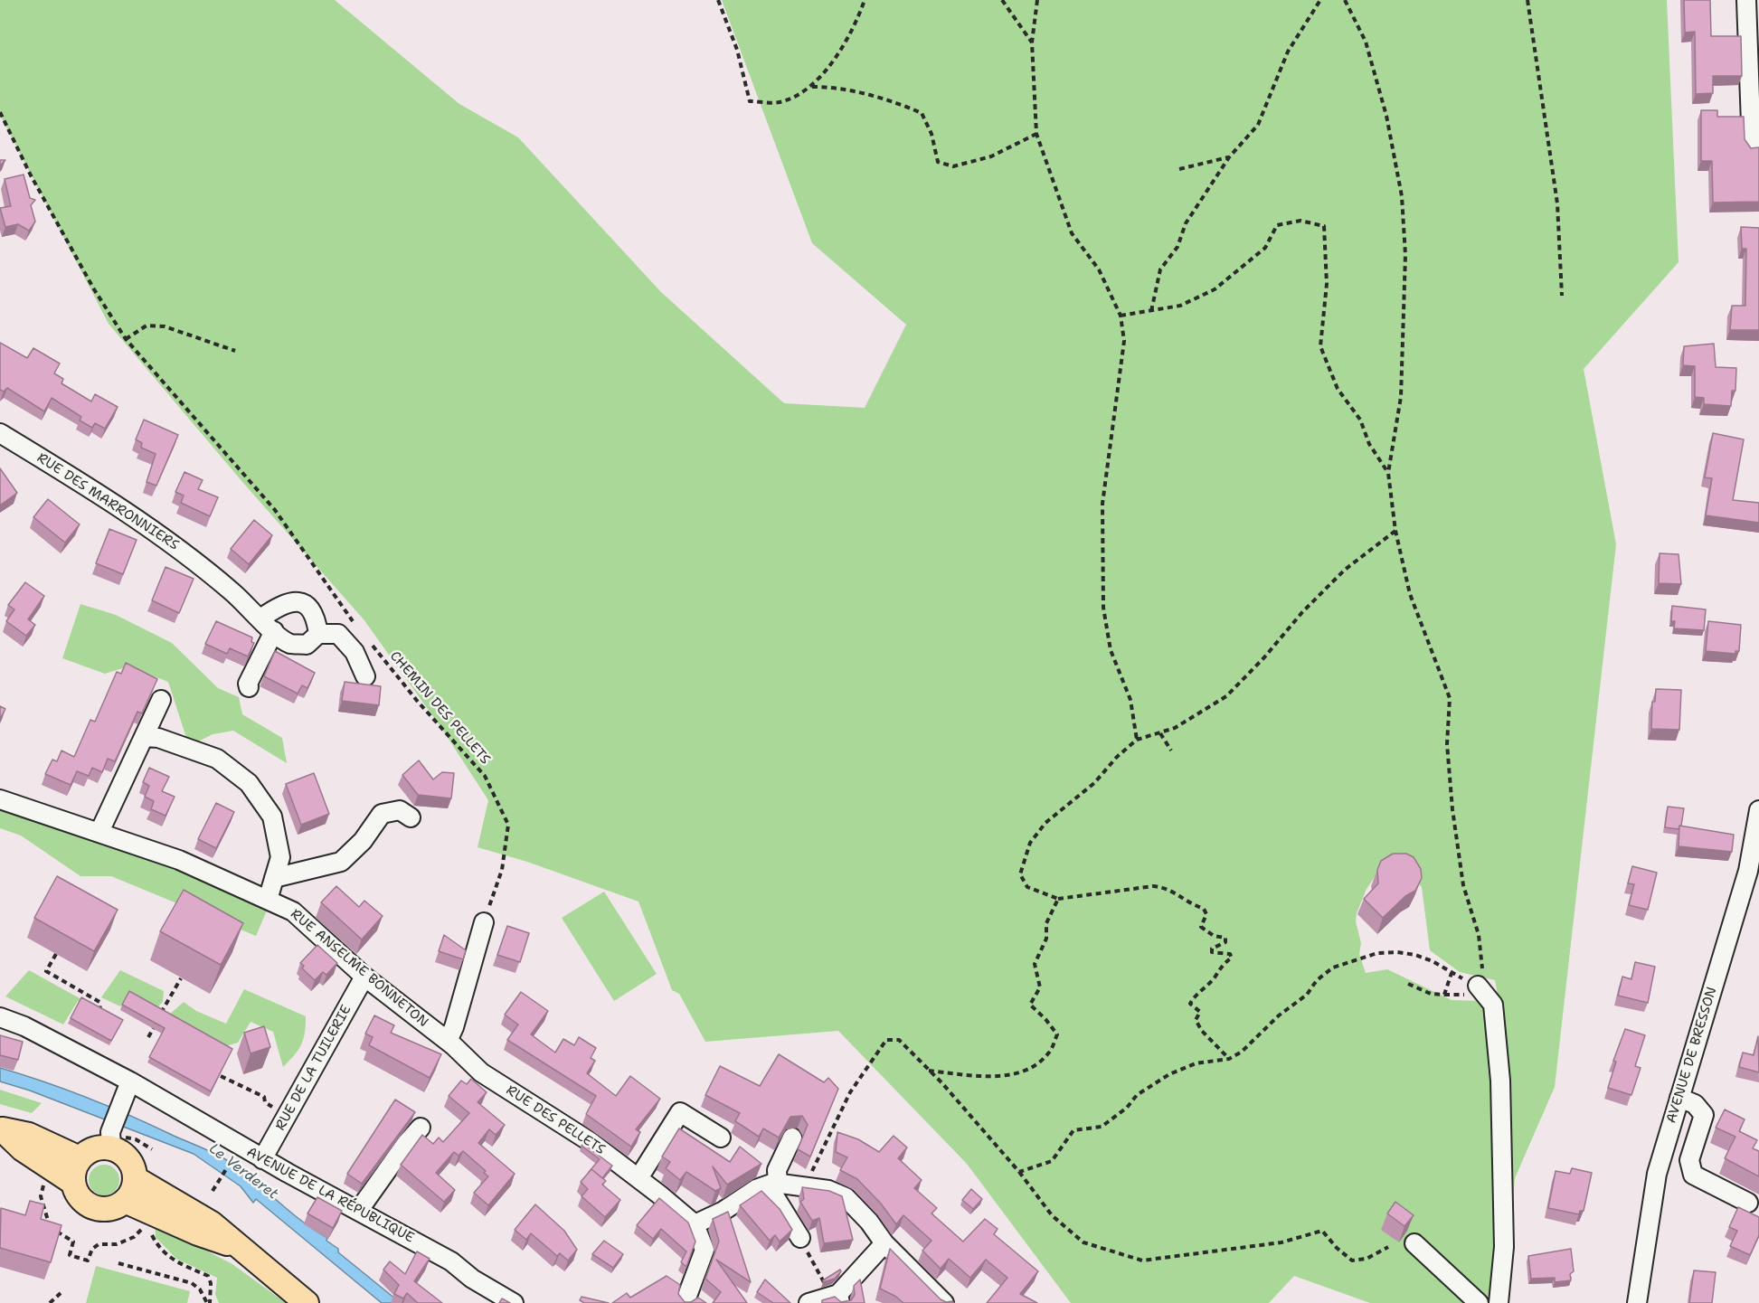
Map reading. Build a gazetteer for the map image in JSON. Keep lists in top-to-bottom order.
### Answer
{
  "streets": {
    "street": [
      "RUE DES MARRONNIERS",
      "RUE ANSELME BONNETON",
      "AVENUE DE BRESSON",
      "RUE DE LA TUILERIE",
      "RUE DES PELLETS",
      "AVENUE DE LA RÉPUBLIQUE"
    ],
    "path": ["CHEMIN DES PELLETS"]
  },
  "crossings": [
    ["RUE ANSELME BONNETON", "RUE DE LA TUILERIE"],
    ["RUE ANSELME BONNETON", "RUE DES PELLETS"],
    ["RUE DE LA TUILERIE", "AVENUE DE LA RÉPUBLIQUE"]
  ],
  "water": ["Le Verderet"]
}
